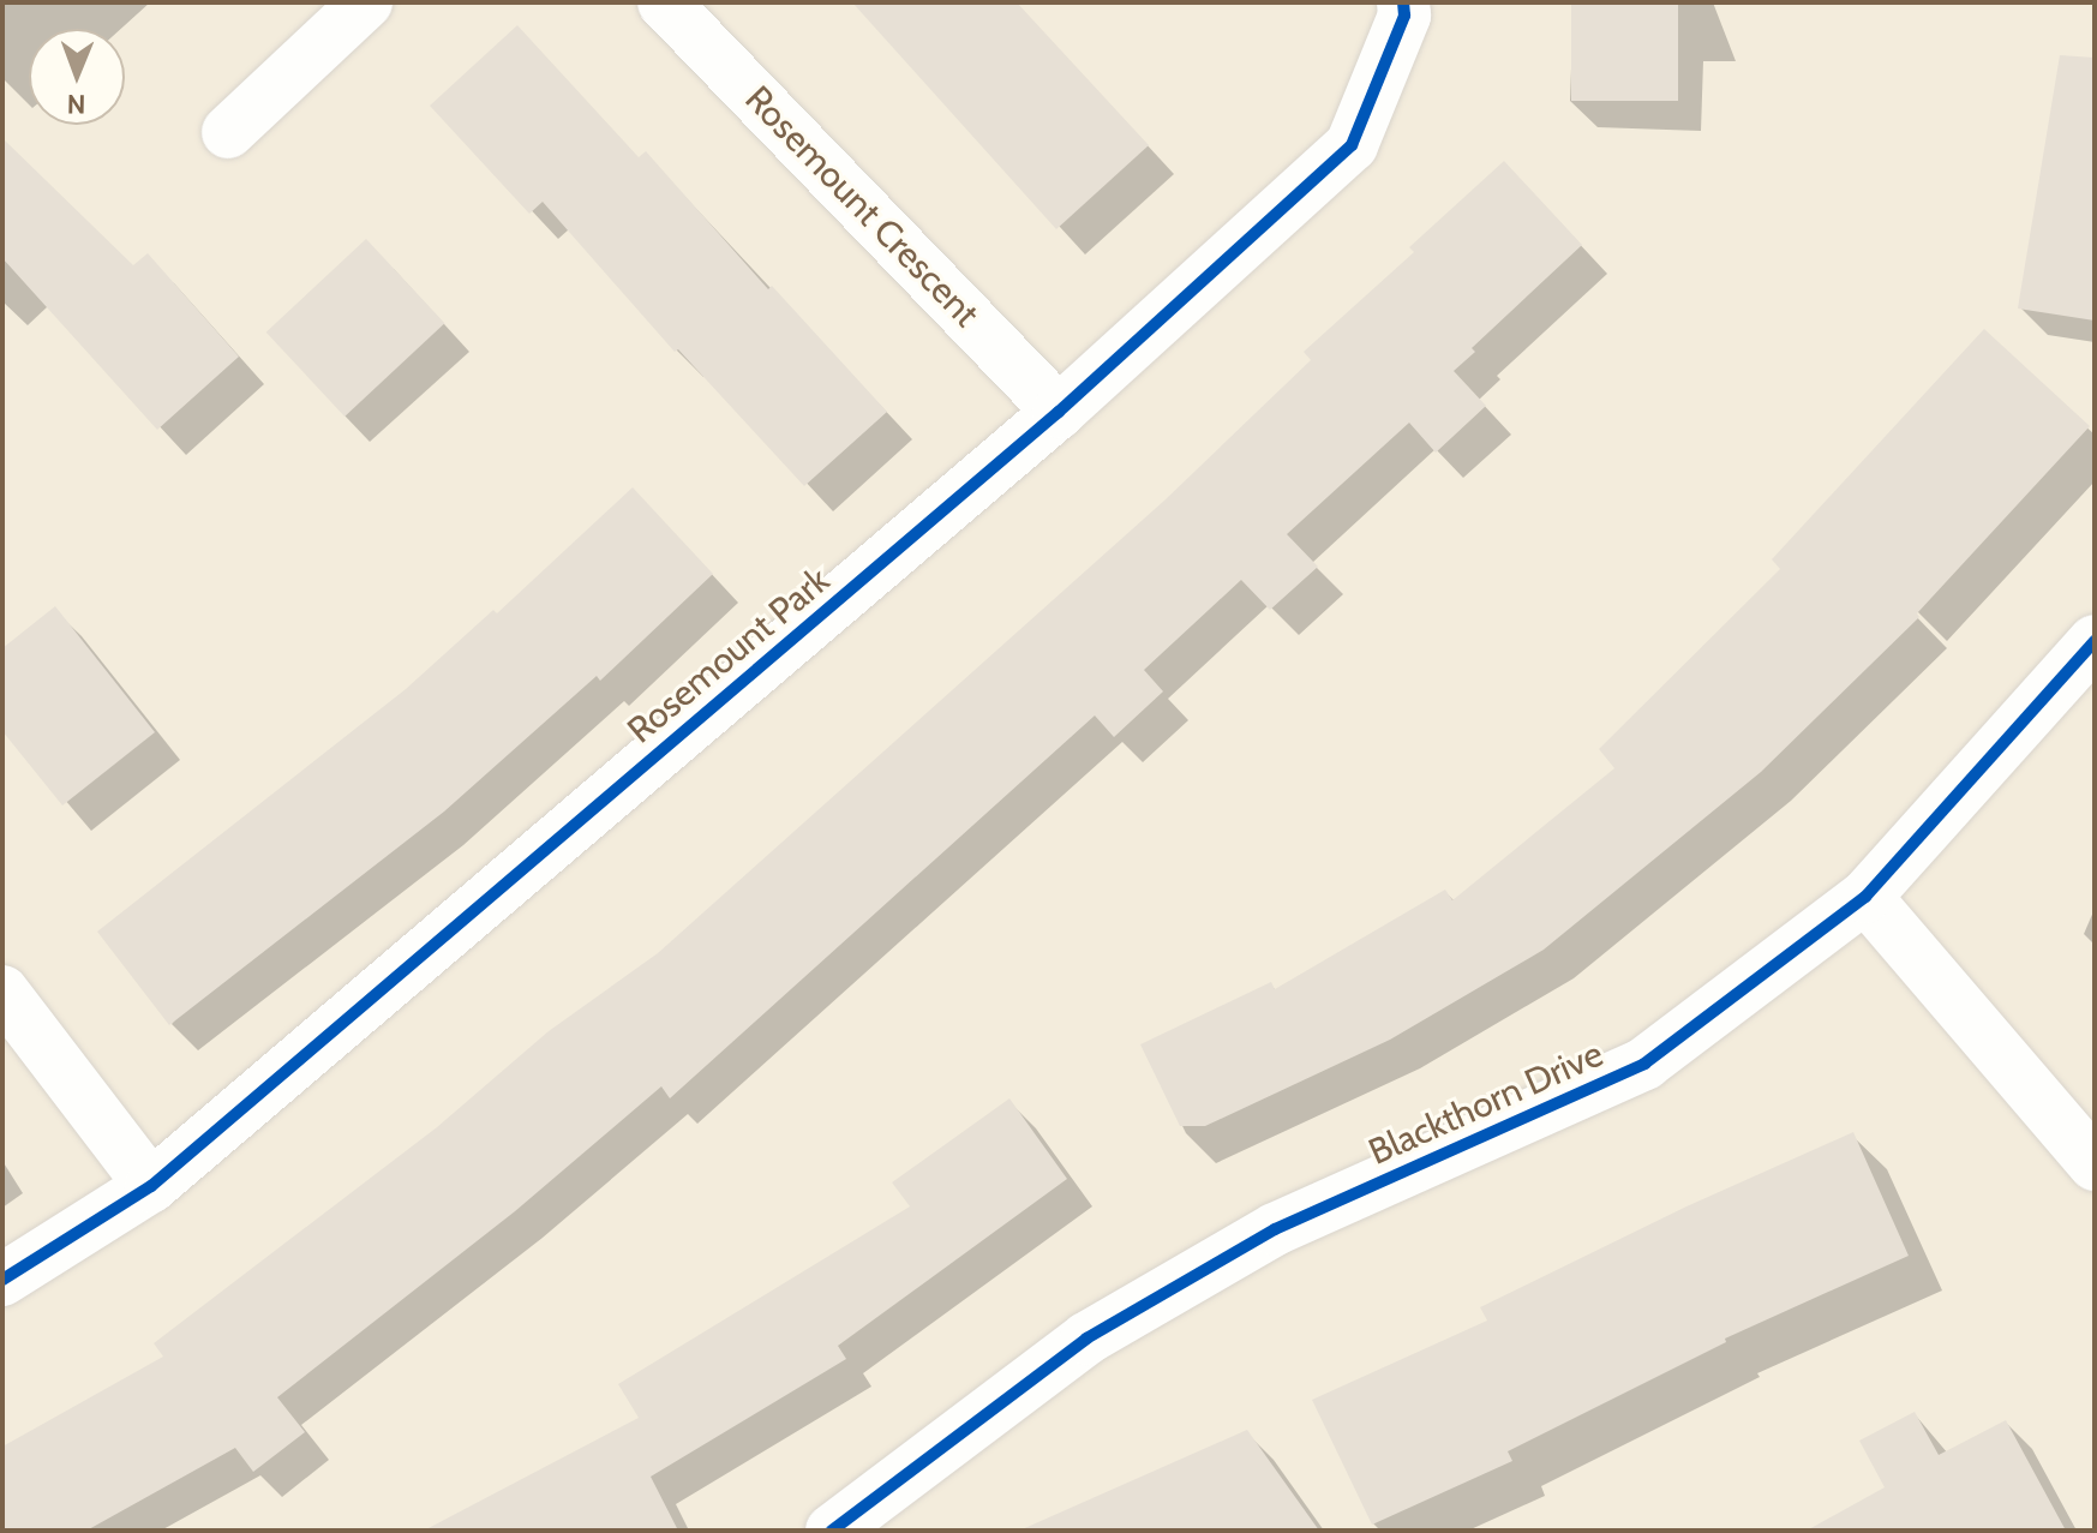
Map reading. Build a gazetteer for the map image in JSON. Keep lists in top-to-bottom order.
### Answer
{
  "streets": {
    "street": ["Rosemount Crescent", "Rosemount Park", "Blackthorn Drive"]
  },
  "crossings": [
    ["Rosemount Crescent", "Rosemount Park"]
  ],
  "north": "bottom"
}
